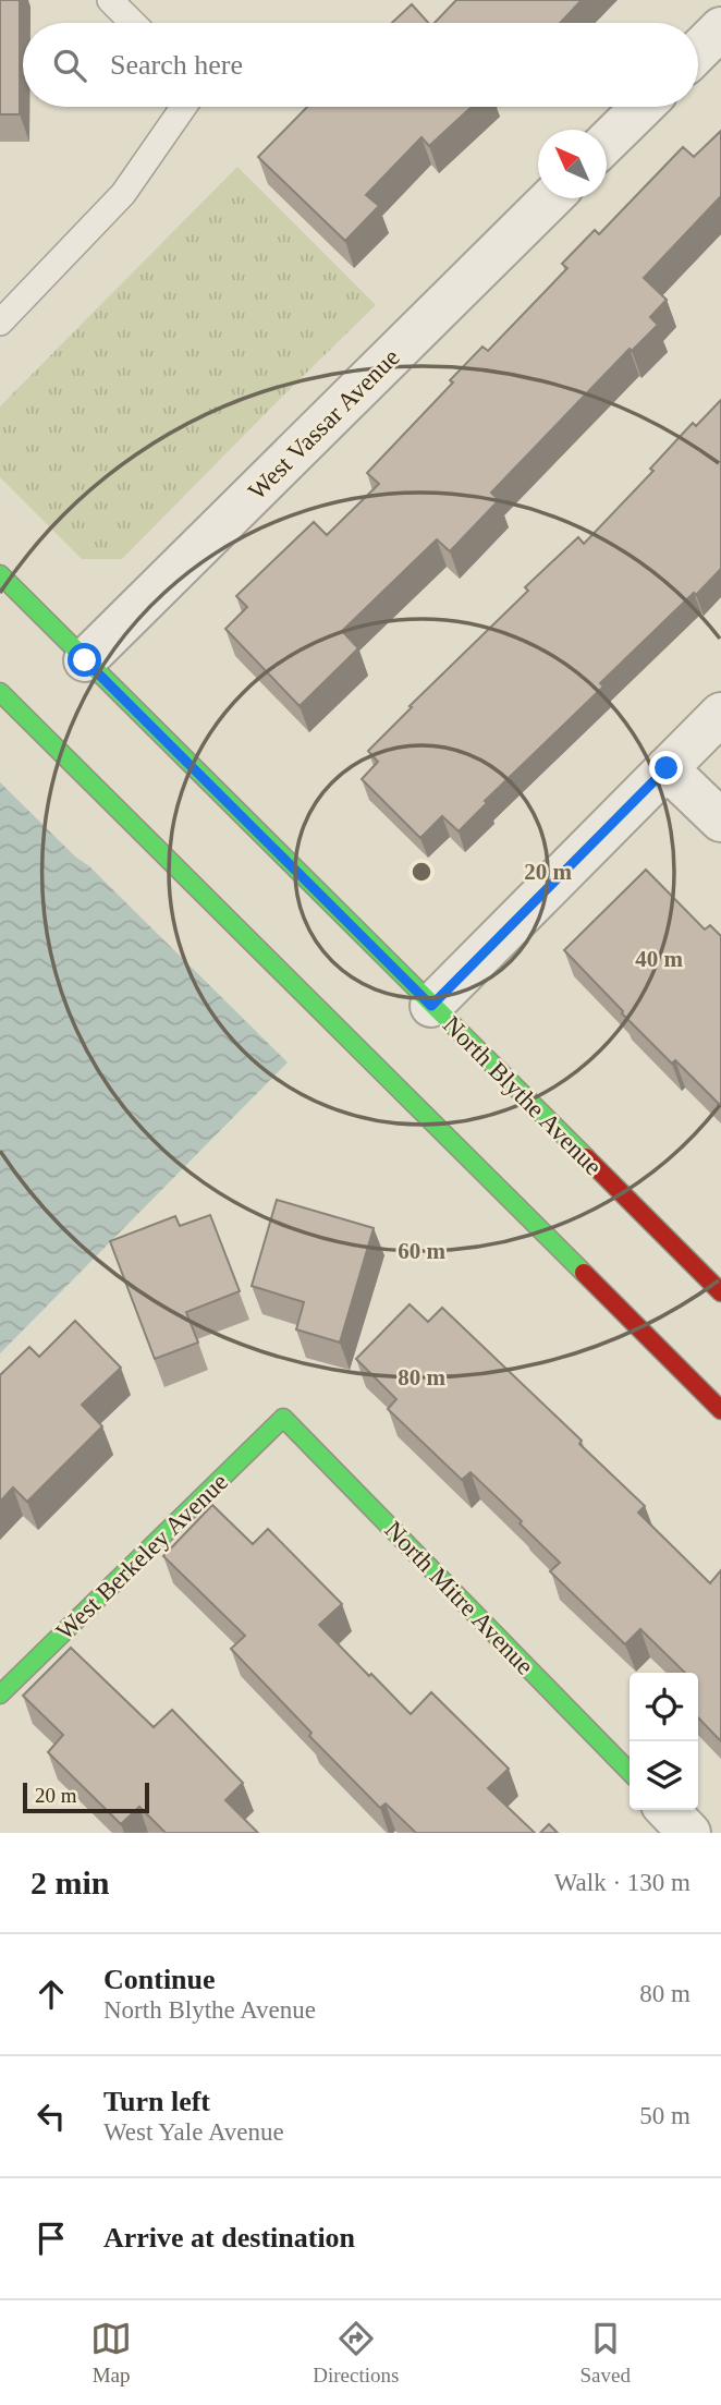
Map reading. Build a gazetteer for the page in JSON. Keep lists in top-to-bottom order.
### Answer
{
  "streets": {
    "street": [
      "West Vassar Avenue",
      "North Blythe Avenue",
      "West Berkeley Avenue",
      "North Mitre Avenue"
    ]
  },
  "crossings": [
    ["West Vassar Avenue", "North Blythe Avenue"],
    ["West Berkeley Avenue", "North Mitre Avenue"]
  ],
  "scale_bar": "20 m",
  "north": "top left",
  "page": {
    "search": "Search here",
    "scale": "20 m",
    "heading": ["2 min", "Walk · 130 m"],
    "list": [
      ["Continue", "North Blythe Avenue", "80 m"],
      ["Turn left", "West Yale Avenue", "50 m"],
      "Arrive at destination"
    ],
    "nav": ["Map", "Directions", "Saved"]
  },
  "rings": [
    "20 m",
    "40 m",
    "60 m",
    "80 m"
  ]
}
